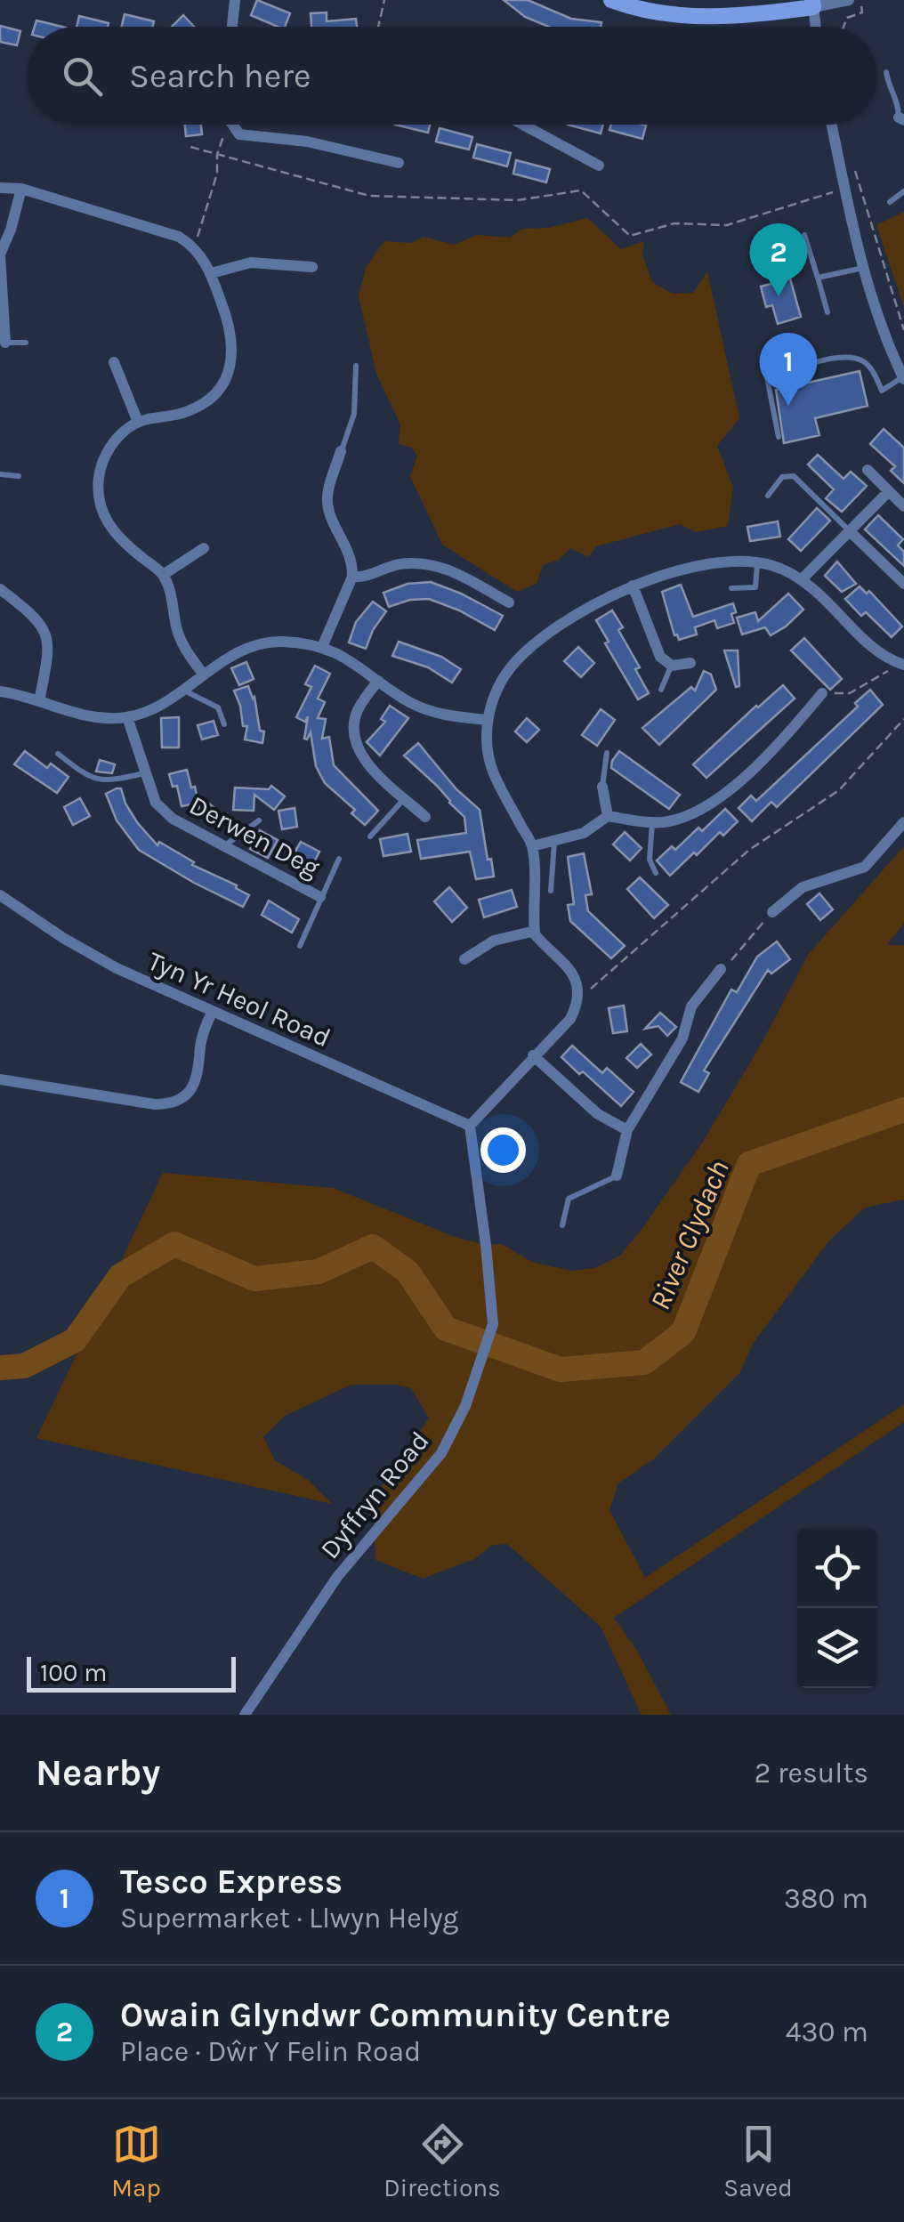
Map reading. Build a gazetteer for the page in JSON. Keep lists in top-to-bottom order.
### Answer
{
  "streets": {
    "street": ["Derwen Deg", "Tyn Yr Heol Road", "Dyffryn Road"]
  },
  "crossings": [
    ["Tyn Yr Heol Road", "Dyffryn Road"]
  ],
  "water": ["River Clydach"],
  "scale_bar": "100 m",
  "page": {
    "search": "Search here",
    "pins": ["2", "1"],
    "scale": "100 m",
    "heading": ["Nearby", "2 results"],
    "list": [
      {
        "mark": "1",
        "name": "Tesco Express",
        "note": "Supermarket · Llwyn Helyg",
        "value": "380 m"
      },
      {
        "mark": "2",
        "name": "Owain Glyndwr Community Centre",
        "note": "Place · Dŵr Y Felin Road",
        "value": "430 m"
      }
    ],
    "nav": ["Map", "Directions", "Saved"]
  }
}
